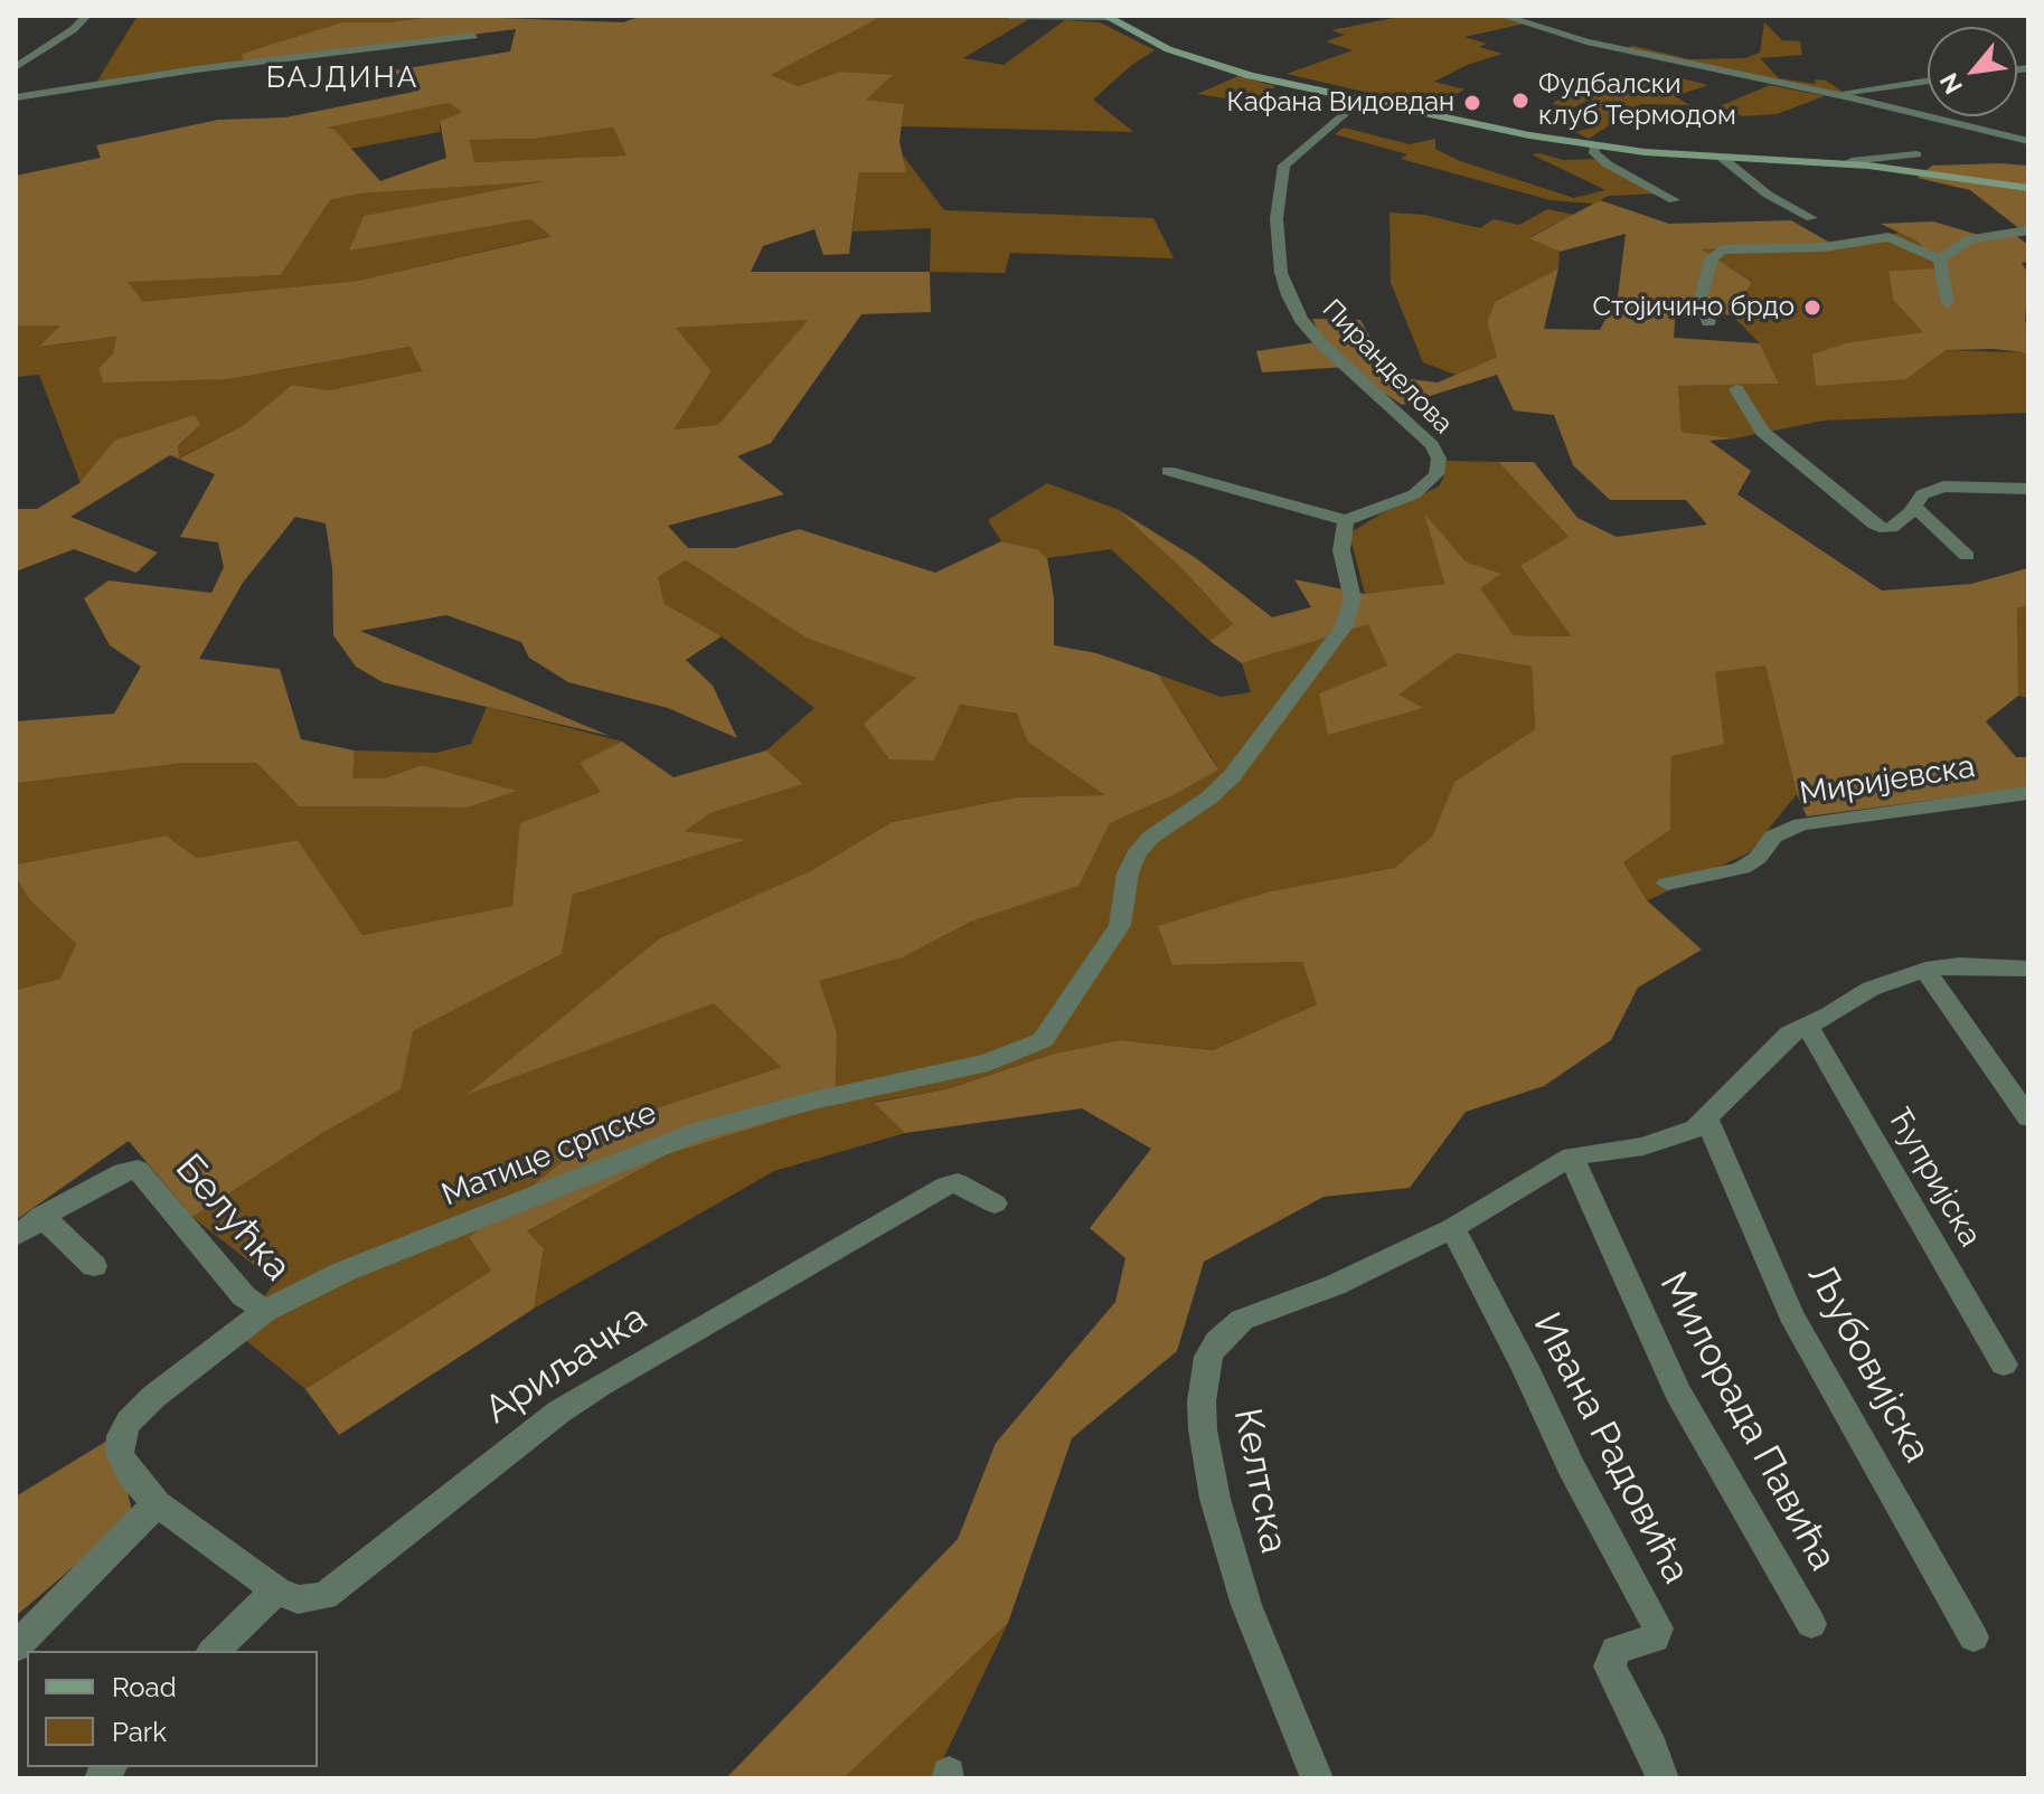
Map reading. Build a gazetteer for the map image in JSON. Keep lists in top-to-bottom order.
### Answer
{
  "streets": {
    "street": [
      "Пиранделова",
      "Миријевска",
      "Матице српске",
      "Ћупријска",
      "Белућка",
      "Љубовијска",
      "Ариљачка",
      "Милорада Павића",
      "Ивана Радовића",
      "Келтска"
    ]
  },
  "crossings": [
    ["Пиранделова", "Матице српске"],
    ["Матице српске", "Белућка"],
    ["Ћупријска", "Келтска"],
    ["Белућка", "Ариљачка"],
    ["Љубовијска", "Келтска"],
    ["Милорада Павића", "Келтска"],
    ["Ивана Радовића", "Келтска"]
  ],
  "districts": ["БАЈДИНА"],
  "places": ["Фудбалски клуб Термодом", "Кафана Видовдан", "Стојичино брдо"],
  "legend": ["Road", "Park"],
  "north": "bottom left"
}
